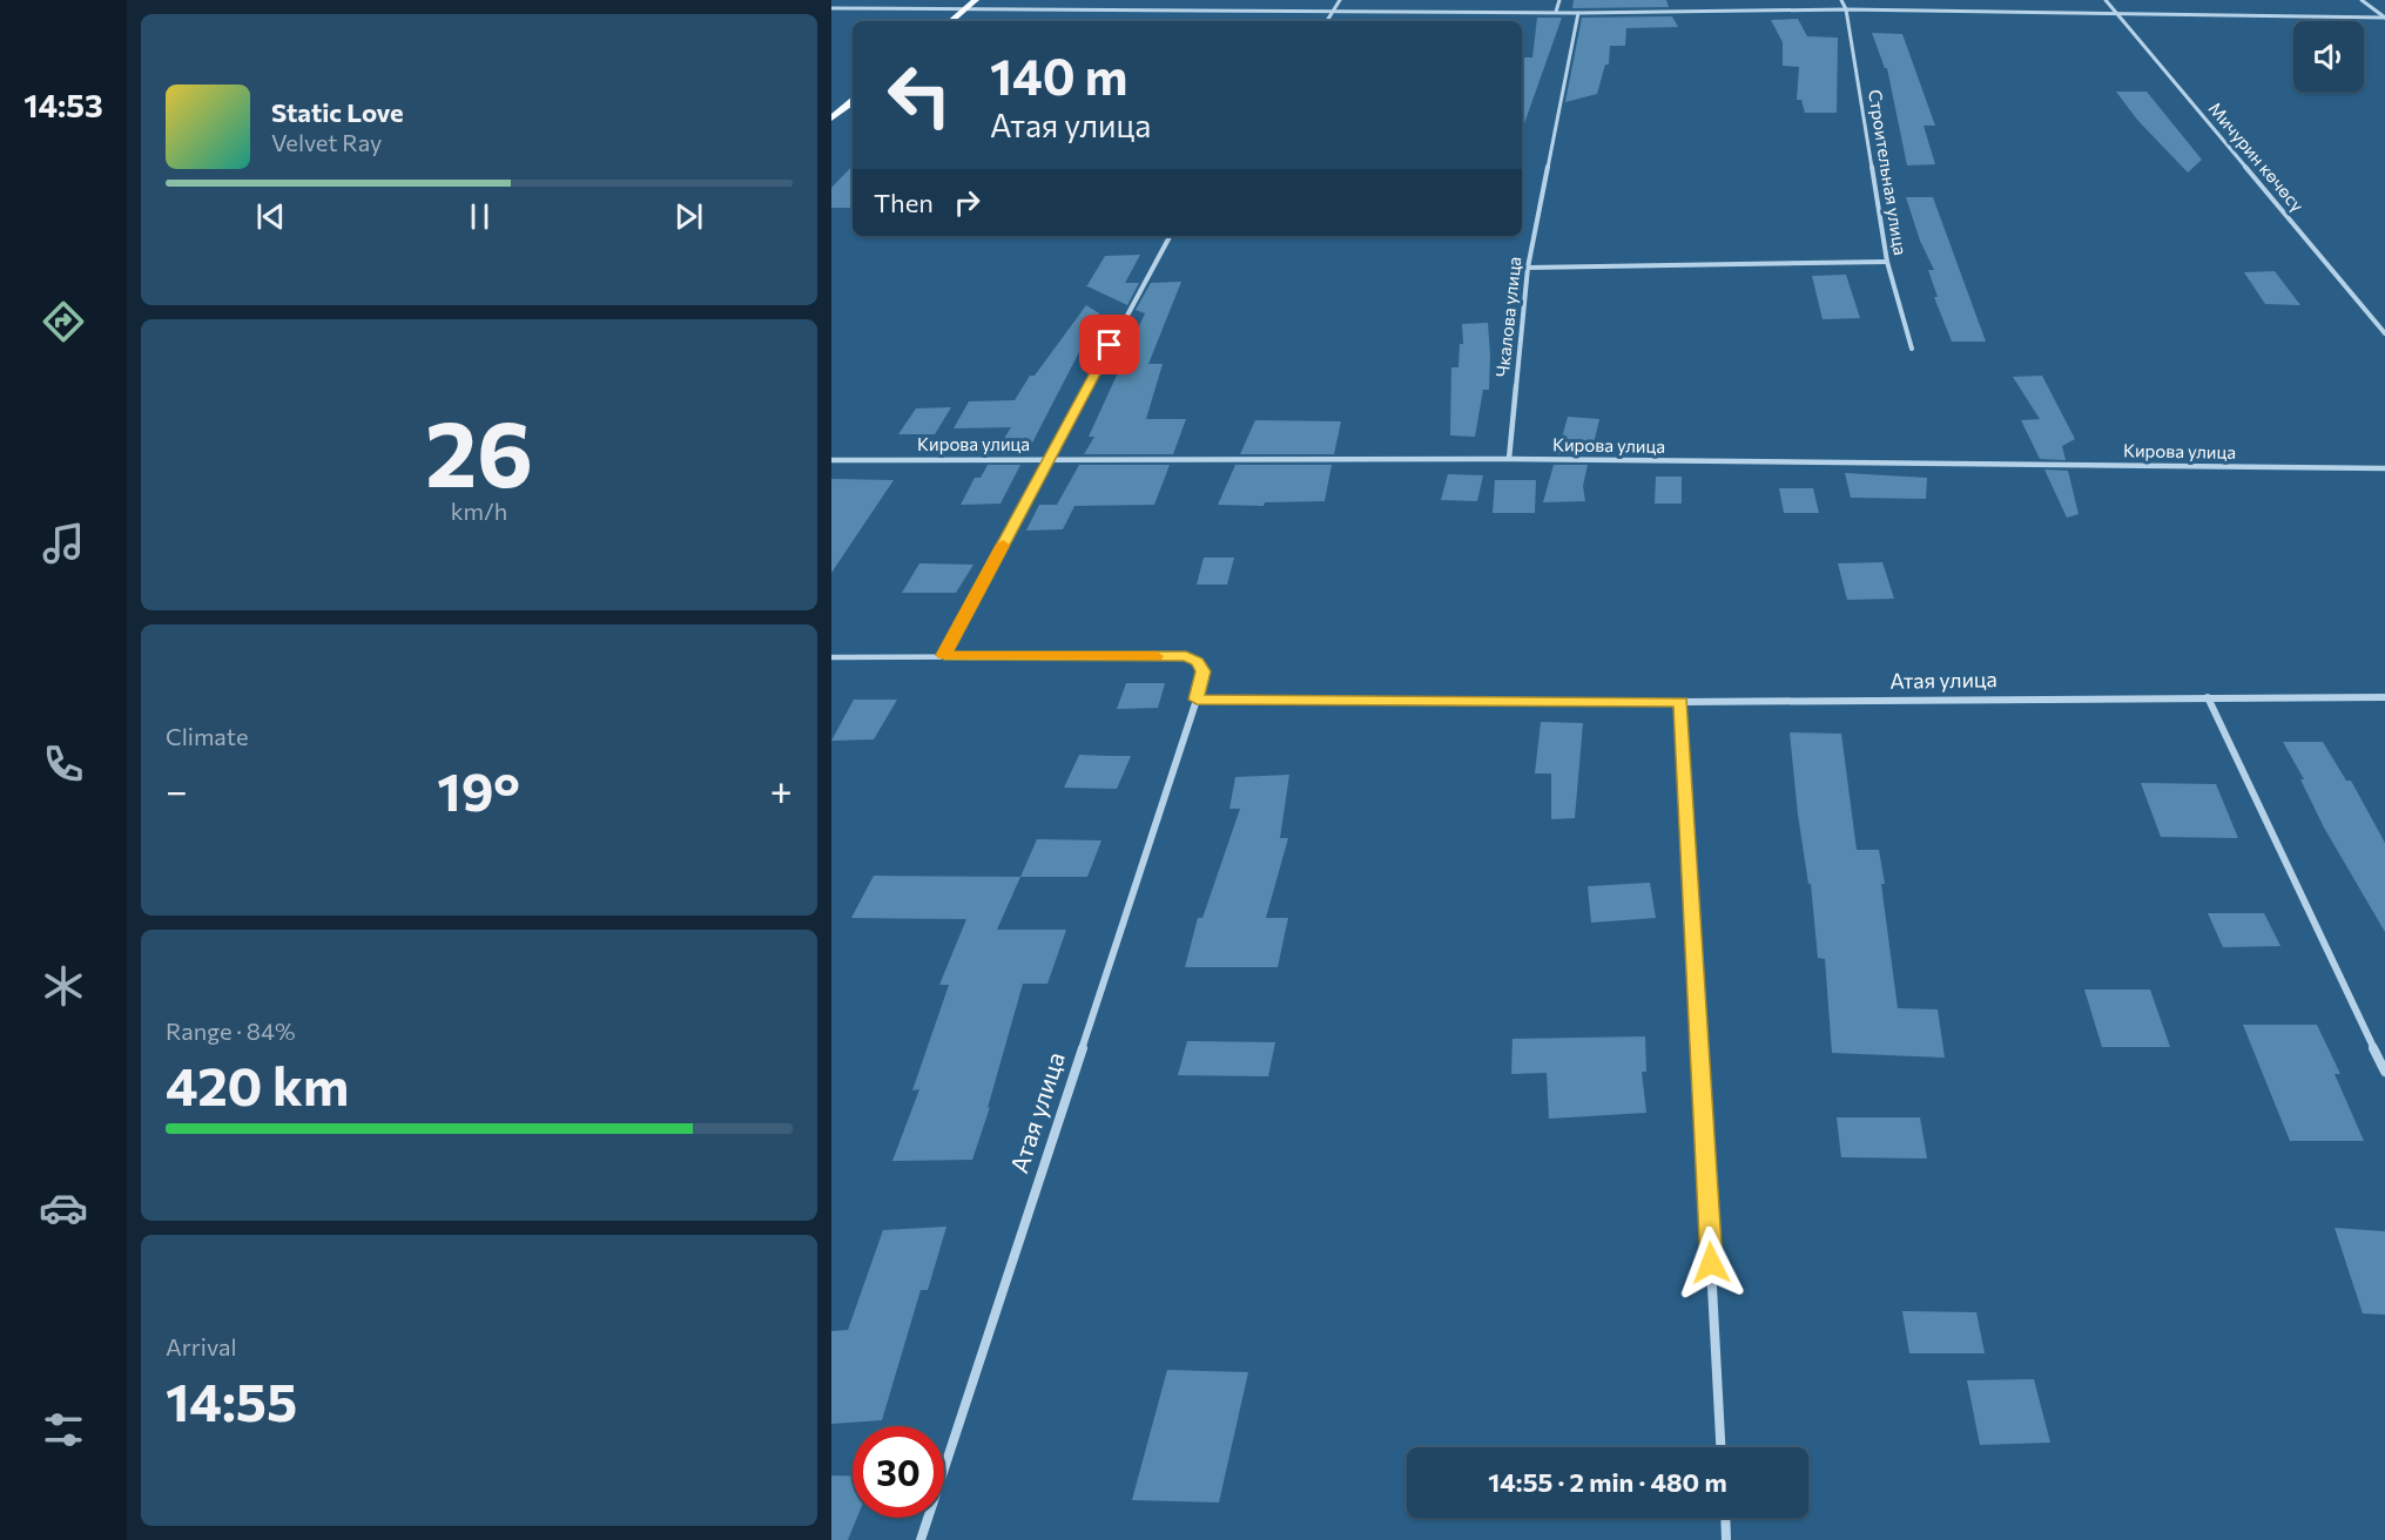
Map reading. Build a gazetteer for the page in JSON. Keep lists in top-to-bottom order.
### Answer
{
  "streets": {
    "street": [
      "Мичурин көчөсү",
      "Строительная улица",
      "Чкалова улица",
      "Кирова улица",
      "Атая улица"
    ]
  },
  "crossings": [
    ["Чкалова улица", "Кирова улица"]
  ],
  "page": {
    "tabs": "14:53",
    "turn": ["140 m", "Атая улица"],
    "song": ["Static Love", "Velvet Ray"],
    "then": "Then",
    "tile": [
      ["26", "km/h"],
      "Climate",
      ["Range · 84%", "420 km"],
      ["Arrival", "14:55"]
    ],
    "heat": ["−", "19°", "+"],
    "limit": "30",
    "trip": "14:55 · 2 min · 480 m"
  }
}
